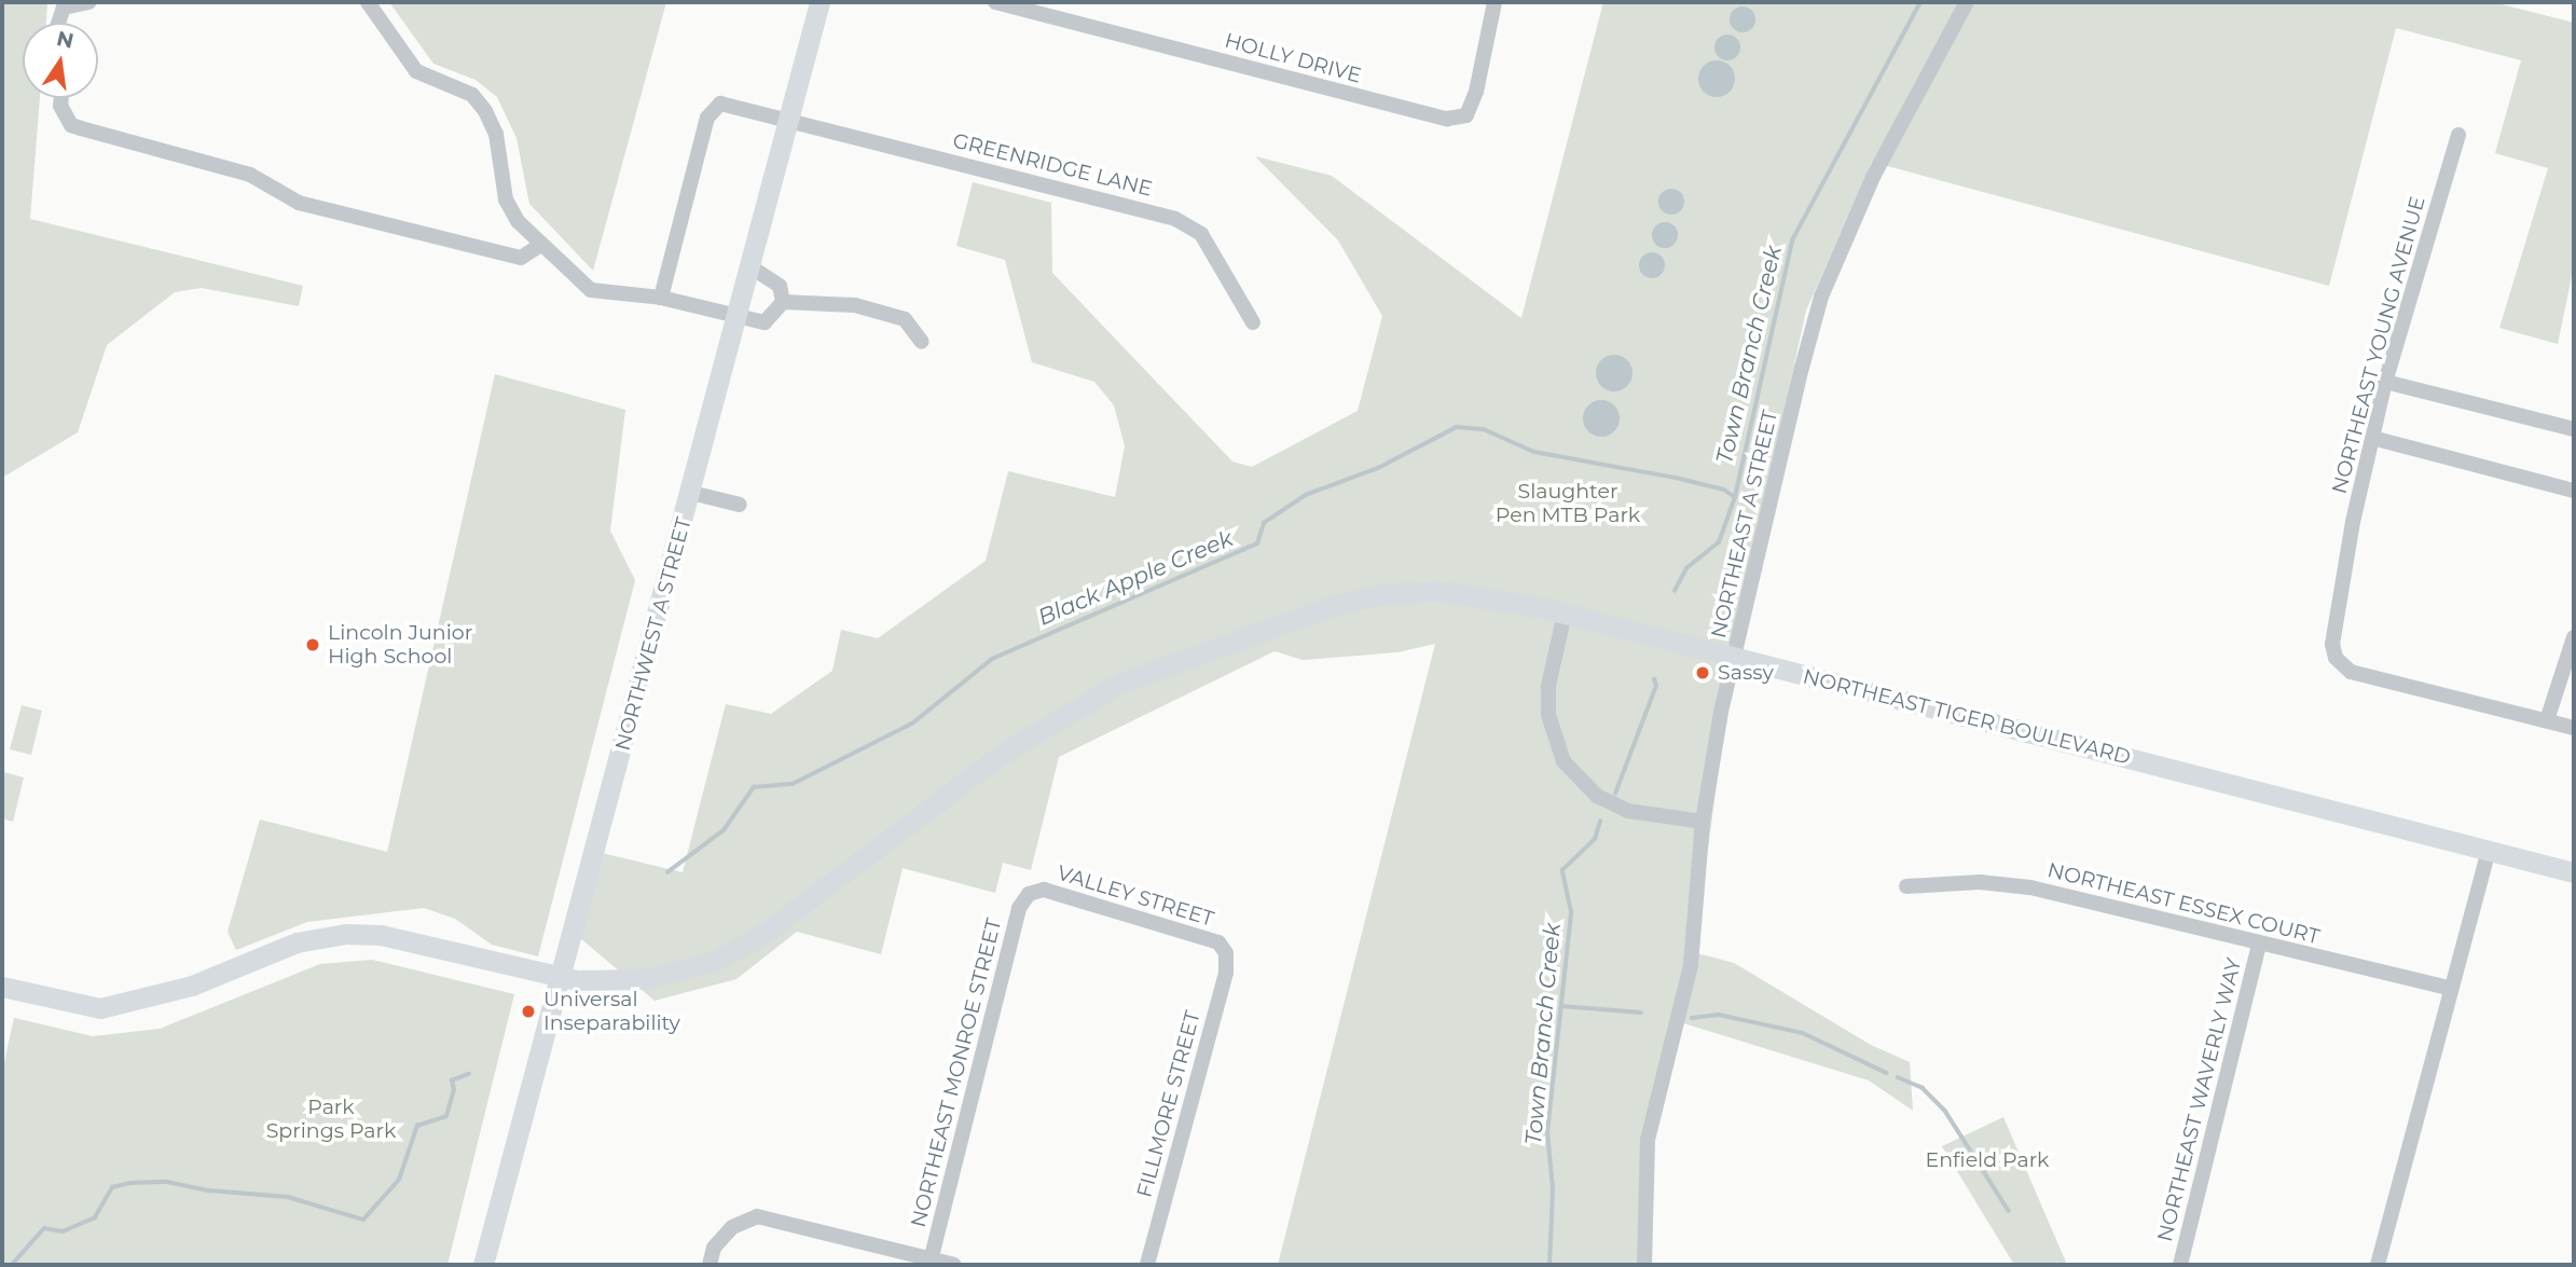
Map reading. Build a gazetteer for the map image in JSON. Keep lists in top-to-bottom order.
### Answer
{
  "streets": {
    "street": [
      "HOLLY DRIVE",
      "GREENRIDGE LANE",
      "NORTHEAST YOUNG AVENUE",
      "NORTHEAST A STREET",
      "NORTHWEST A STREET",
      "NORTHEAST TIGER BOULEVARD",
      "VALLEY STREET",
      "NORTHEAST ESSEX COURT",
      "NORTHEAST MONROE STREET",
      "NORTHEAST WAVERLY WAY",
      "FILLMORE STREET"
    ]
  },
  "crossings": [
    ["GREENRIDGE LANE", "NORTHWEST A STREET"],
    ["NORTHWEST A STREET", "NORTHEAST TIGER BOULEVARD"],
    ["VALLEY STREET", "NORTHEAST MONROE STREET"],
    ["VALLEY STREET", "FILLMORE STREET"],
    ["NORTHEAST ESSEX COURT", "NORTHEAST WAVERLY WAY"]
  ],
  "water": ["Town Branch Creek", "Black Apple Creek"],
  "parks": ["Slaughter Pen MTB Park", "Park Springs Park", "Enfield Park"],
  "places": ["Lincoln Junior High School", "Sassy", "Universal Inseparability"],
  "north": "top"
}
